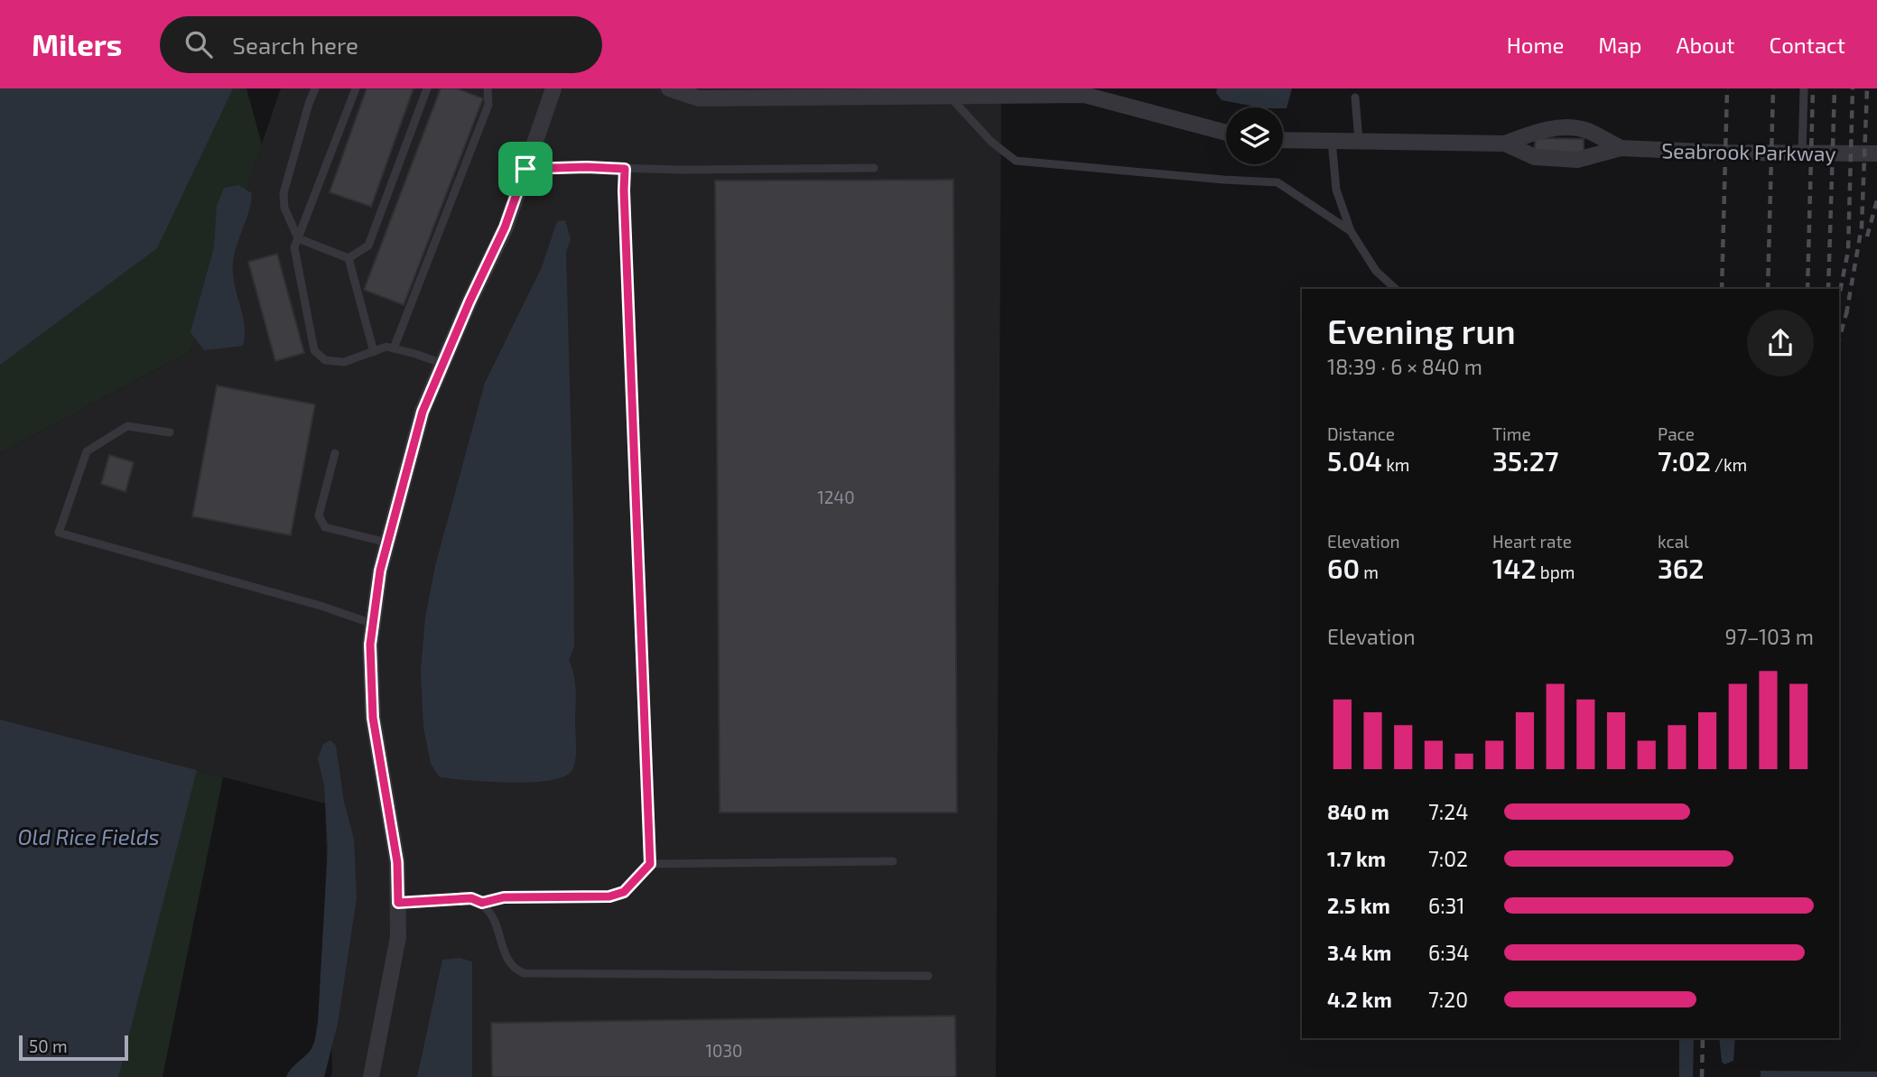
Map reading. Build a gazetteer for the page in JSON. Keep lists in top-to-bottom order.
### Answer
{
  "streets": {
    "street": ["Seabrook Parkway"]
  },
  "water": ["Old Rice Fields"],
  "house_numbers": ["1240", "1030"],
  "scale_bar": "50 m",
  "page": {
    "header": "Milers",
    "search": "Search here",
    "nav": [
      "Home",
      "Map",
      "About",
      "Contact"
    ],
    "heading": ["Evening run", "18:39 · 6 × 840 m"],
    "stats": [
      ["Distance", "5.04 km"],
      ["Time", "35:27"],
      ["Pace", "7:02 /km"],
      ["Elevation", "60 m"],
      ["Heart rate", "142 bpm"],
      ["kcal", "362"]
    ],
    "chart": ["Elevation", "97–103 m"],
    "list": [
      {
        "name": "840 m",
        "note": "7:24"
      },
      {
        "name": "1.7 km",
        "note": "7:02"
      },
      {
        "name": "2.5 km",
        "note": "6:31"
      },
      {
        "name": "3.4 km",
        "note": "6:34"
      },
      {
        "name": "4.2 km",
        "note": "7:20"
      }
    ],
    "scale": "50 m"
  }
}
